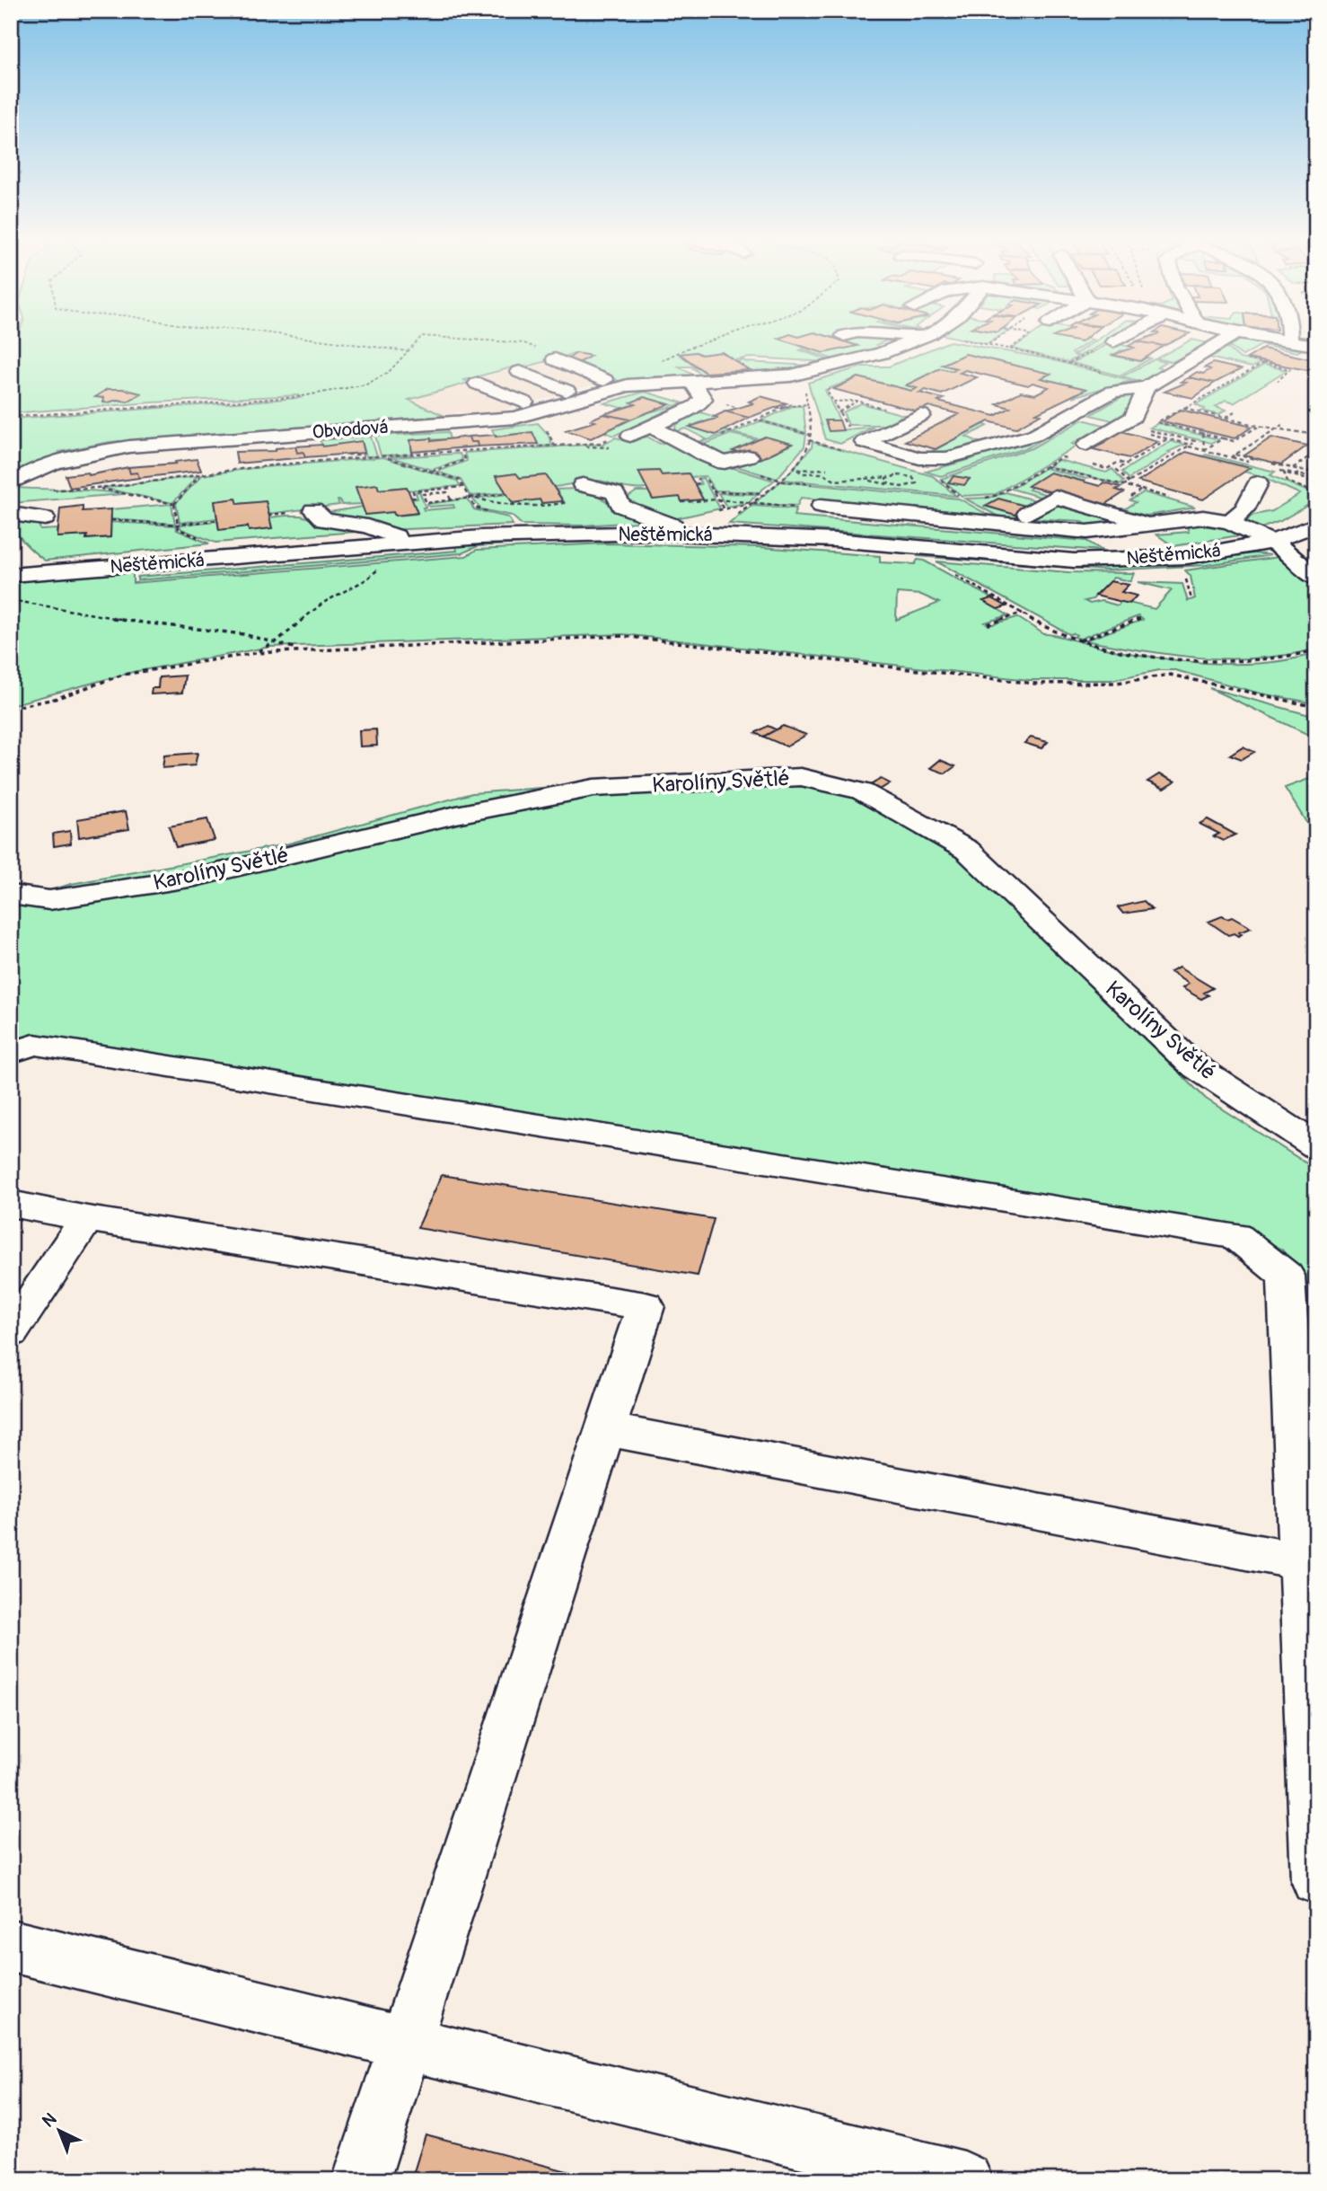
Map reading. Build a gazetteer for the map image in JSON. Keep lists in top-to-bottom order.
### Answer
{
  "streets": {
    "street": ["Obvodová", "Neštěmická", "Karolíny Světlé"]
  },
  "north": "top left"
}
